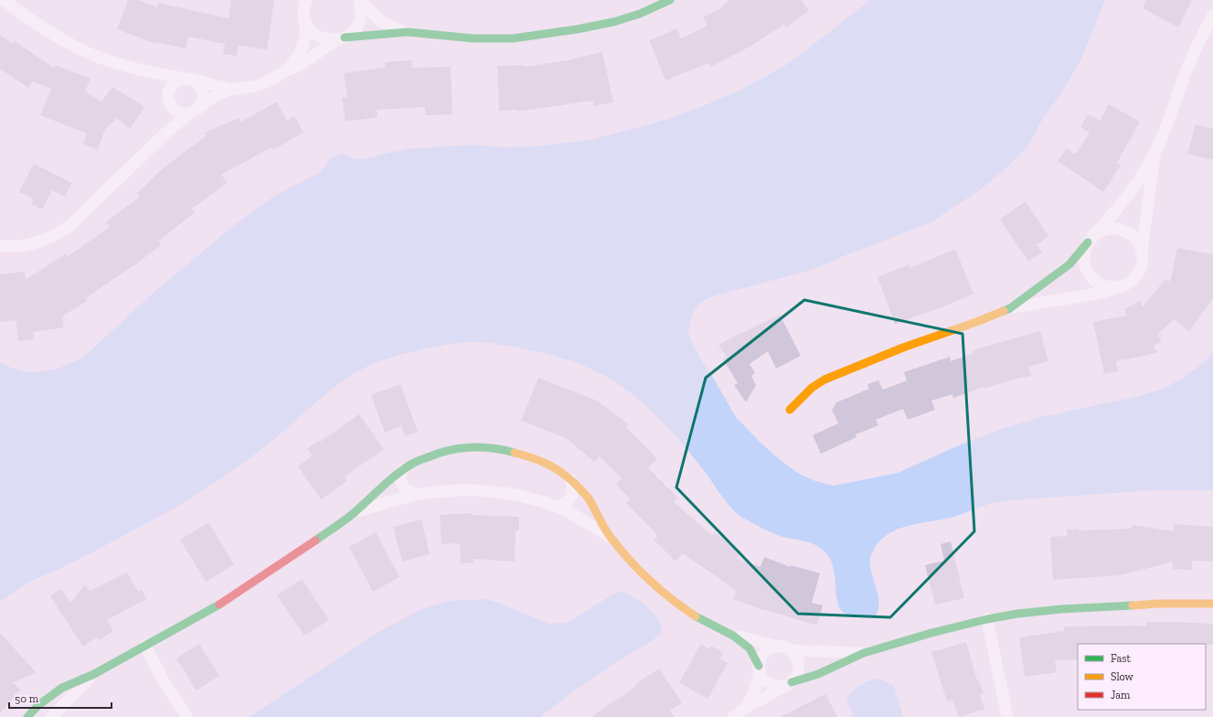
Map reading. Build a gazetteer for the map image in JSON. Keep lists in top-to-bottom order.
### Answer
{
  "legend": ["Fast", "Slow", "Jam"],
  "scale_bar": "50 m"
}
